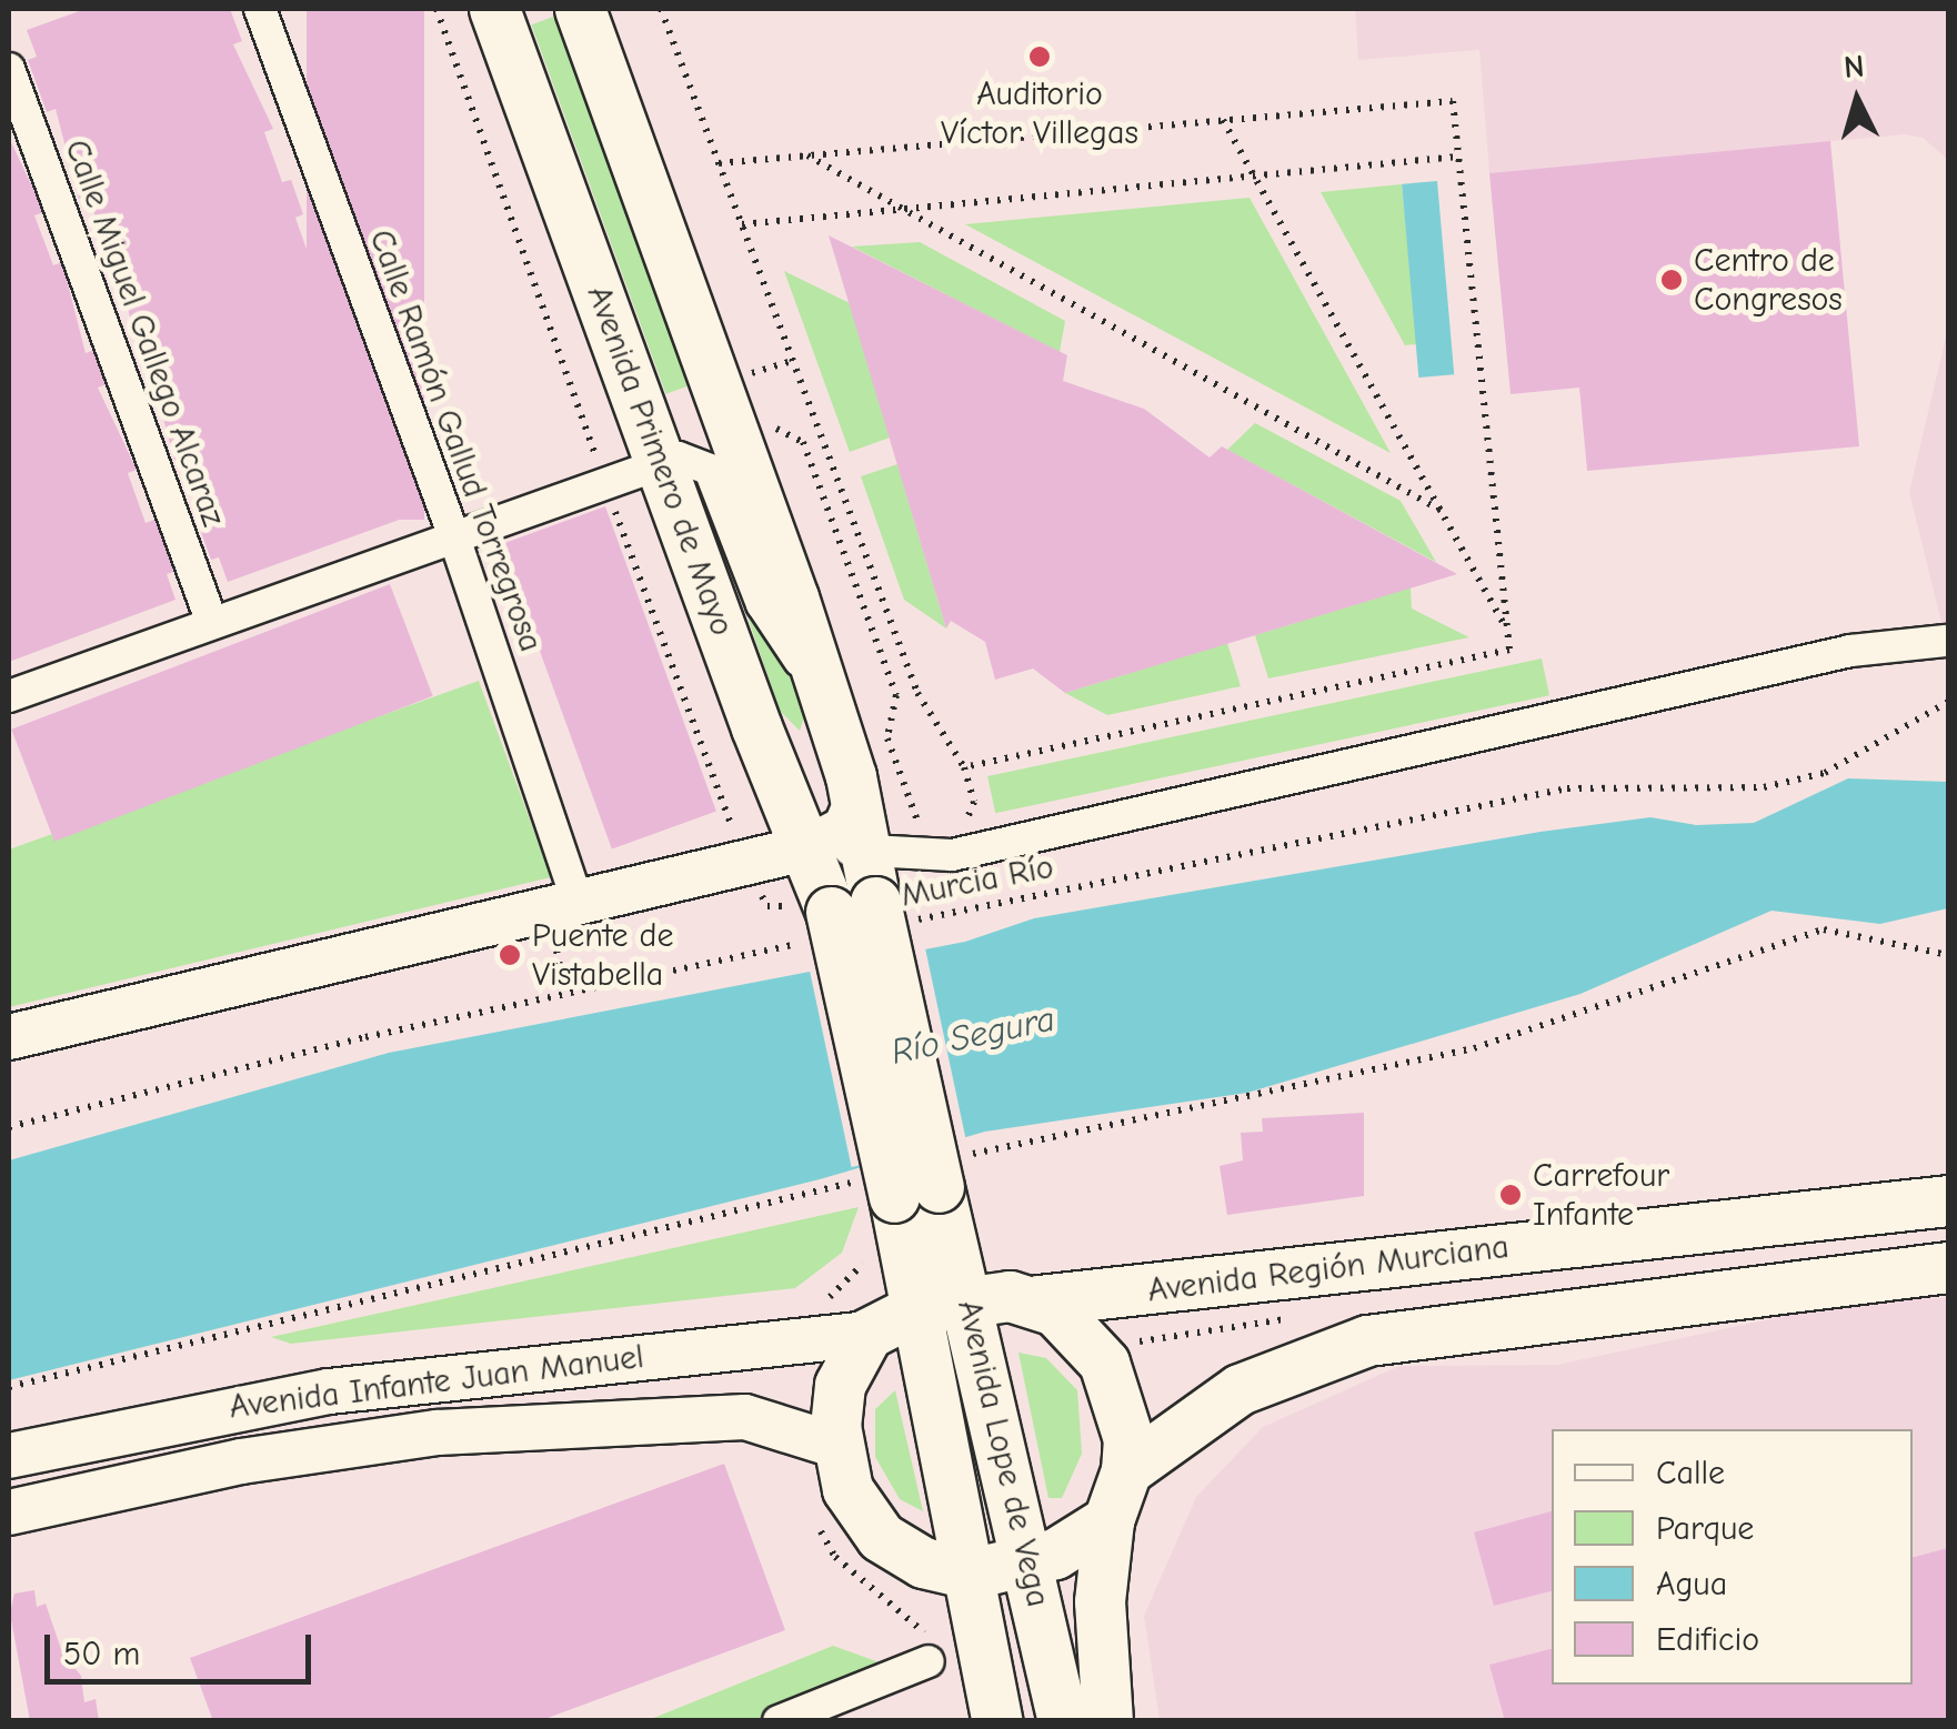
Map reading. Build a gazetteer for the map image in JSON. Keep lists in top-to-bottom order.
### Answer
{
  "streets": {
    "main road": [
      "Avenida Primero de Mayo",
      "Avenida Región Murciana",
      "Avenida Infante Juan Manuel",
      "Avenida Lope de Vega"
    ],
    "street": ["Calle Miguel Gallego Alcaraz", "Calle Ramón Gallud Torregrosa"],
    "path": ["Murcia Río"]
  },
  "crossings": [
    ["Avenida Primero de Mayo", "Murcia Río"],
    ["Avenida Región Murciana", "Avenida Infante Juan Manuel"],
    ["Avenida Región Murciana", "Avenida Lope de Vega"]
  ],
  "water": ["Río Segura"],
  "places": [
    "Auditorio Víctor Villegas",
    "Centro de Congresos",
    "Puente de Vistabella",
    "Carrefour Infante"
  ],
  "legend": [
    "Calle",
    "Parque",
    "Agua",
    "Edificio"
  ],
  "scale_bar": "50 m",
  "north": "top"
}
